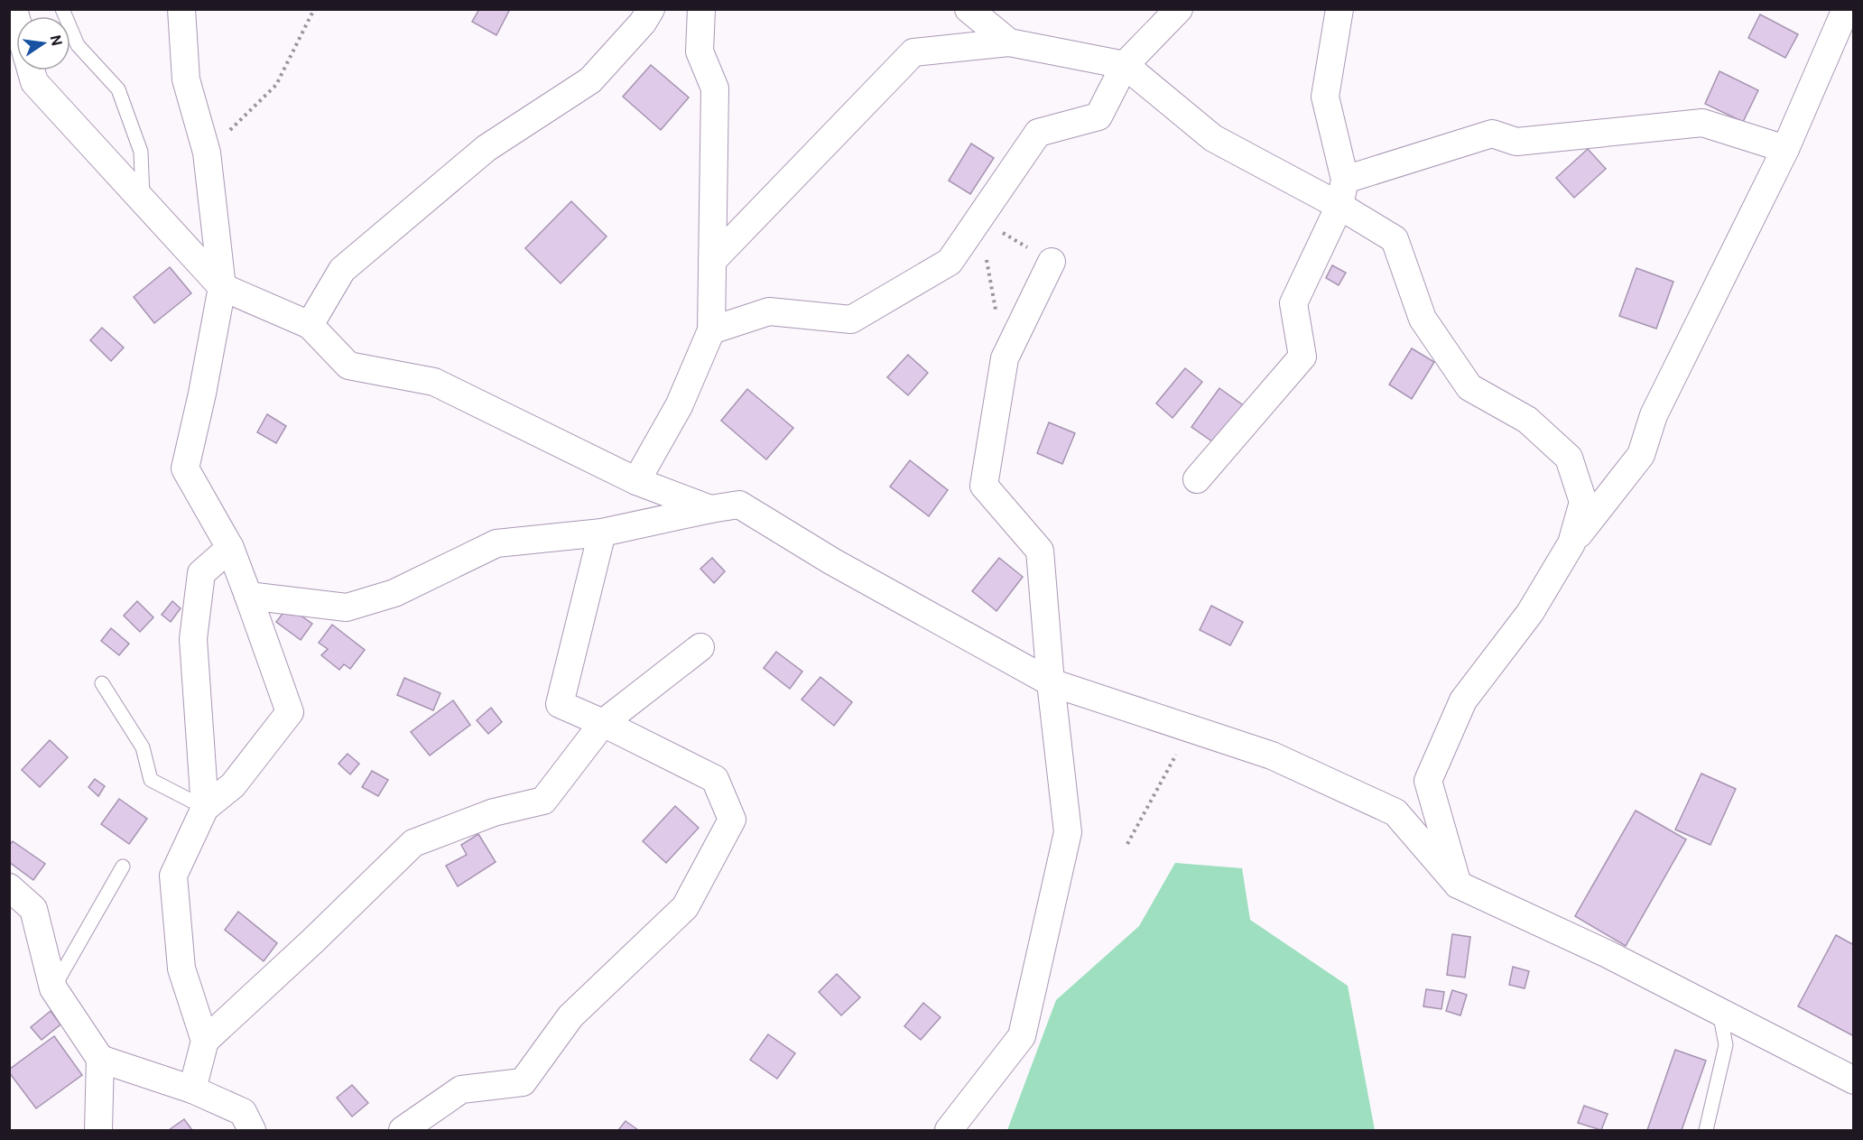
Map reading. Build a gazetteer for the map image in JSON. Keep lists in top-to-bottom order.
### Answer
{
  "north": "right"
}
